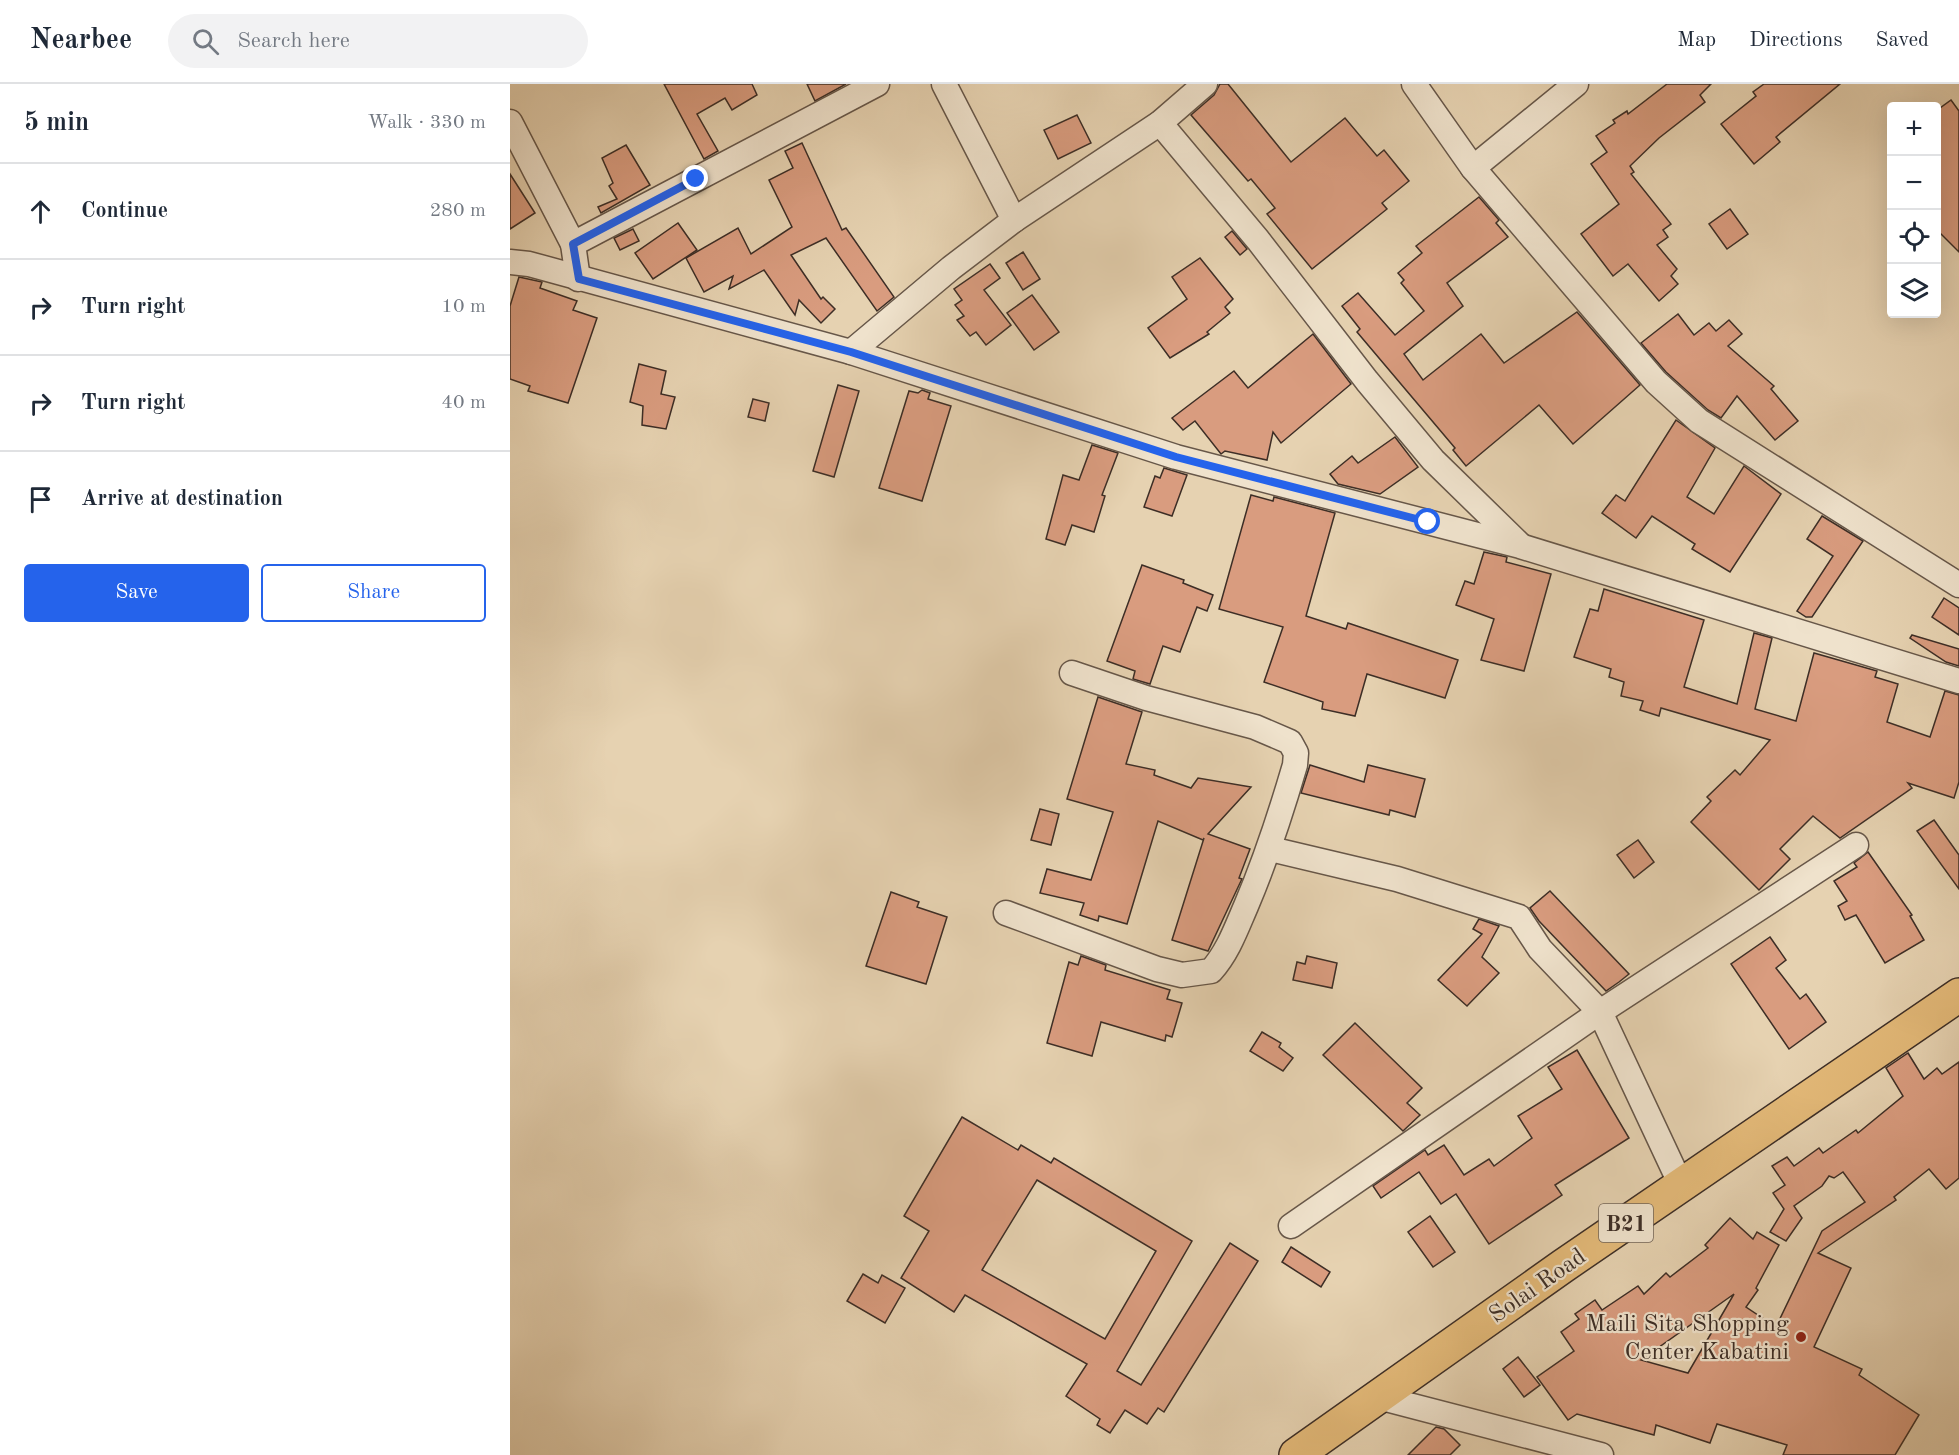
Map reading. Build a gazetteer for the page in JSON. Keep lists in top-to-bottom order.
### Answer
{
  "streets": {
    "highway": ["B21", "Solai Road"]
  },
  "places": ["Maili Sita Shopping Center Kabatini"],
  "page": {
    "header": "Nearbee",
    "search": "Search here",
    "nav": ["Map", "Directions", "Saved"],
    "heading": ["5 min", "Walk · 330 m"],
    "map_buttons": ["+", "−"],
    "list": [
      ["Continue", "280 m"],
      ["Turn right", "10 m"],
      ["Turn right", "40 m"],
      "Arrive at destination"
    ],
    "buttons": ["Save", "Share"]
  }
}
